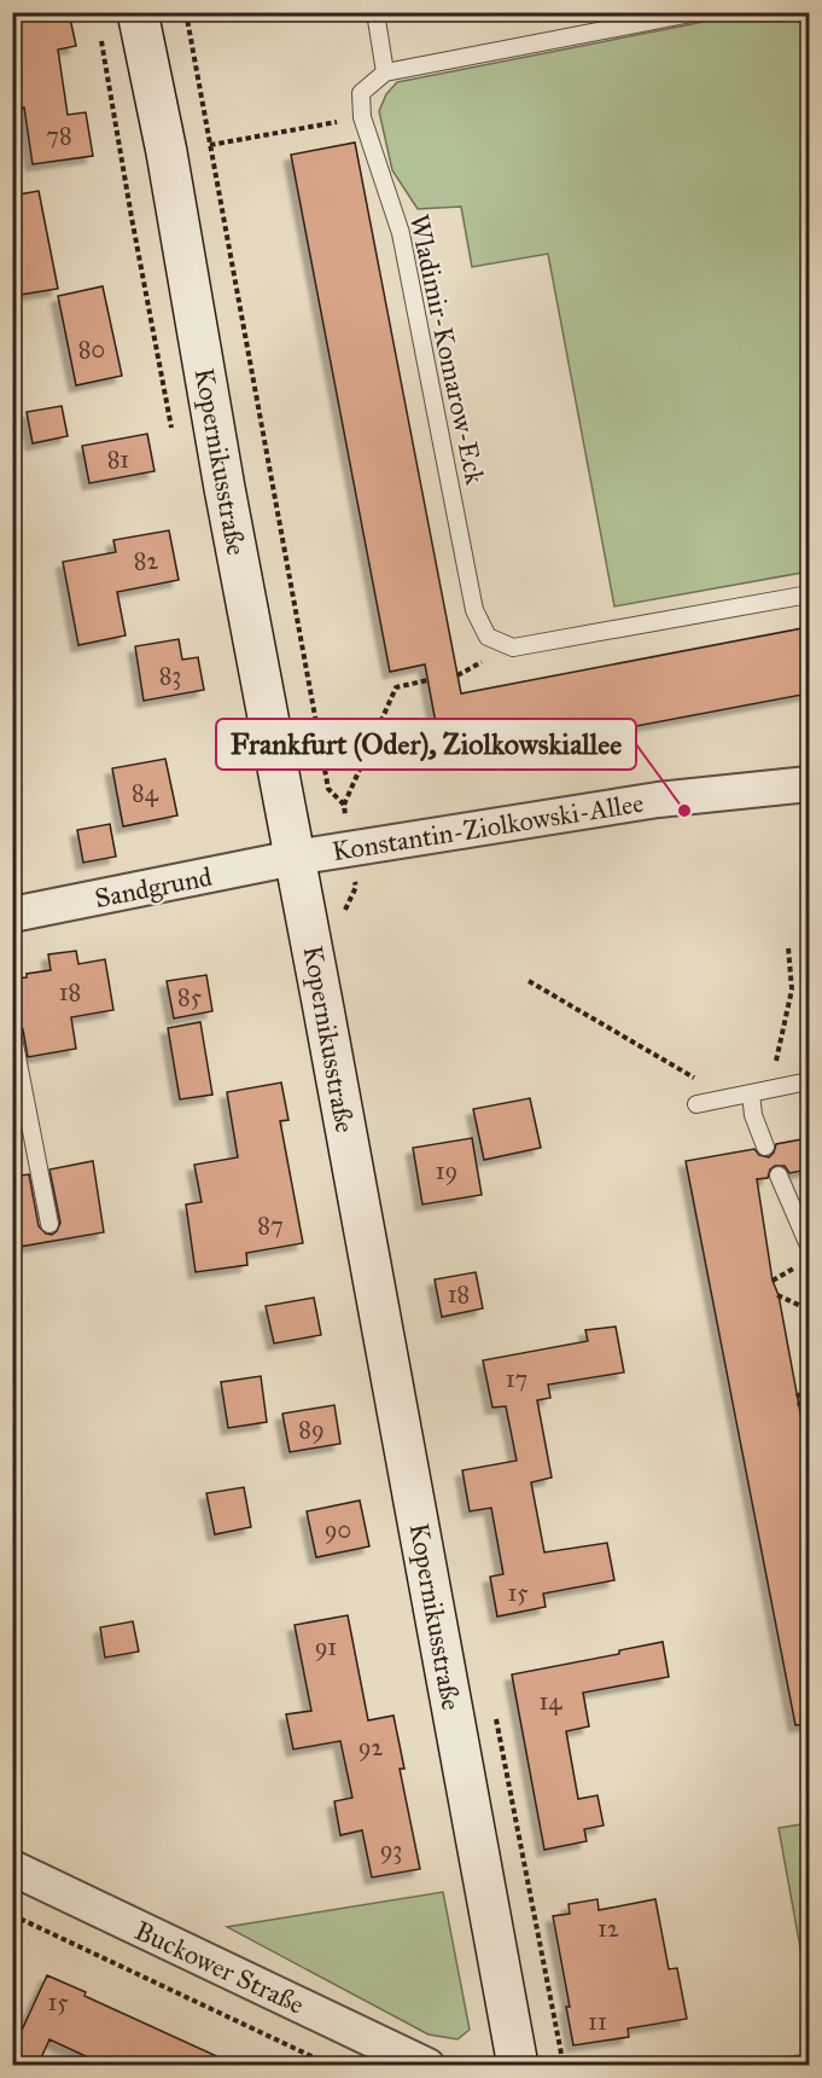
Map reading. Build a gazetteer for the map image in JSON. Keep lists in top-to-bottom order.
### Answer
{
  "streets": {
    "main road": ["Kopernikusstraße"],
    "street": ["Konstantin-Ziolkowski-Allee", "Sandgrund", "Buckower Straße"],
    "lane": ["Wladimir-Komarow-Eck"]
  },
  "crossings": [
    ["Kopernikusstraße", "Konstantin-Ziolkowski-Allee"],
    ["Kopernikusstraße", "Sandgrund"],
    ["Konstantin-Ziolkowski-Allee", "Sandgrund"]
  ],
  "places": ["Frankfurt (Oder), Ziolkowskiallee"],
  "house_numbers": [
    "78",
    "80",
    "81",
    "82",
    "83",
    "84",
    "18",
    "85",
    "19",
    "87",
    "18",
    "17",
    "89",
    "90",
    "15",
    "91",
    "14",
    "92",
    "93",
    "12",
    "15",
    "11"
  ]
}
